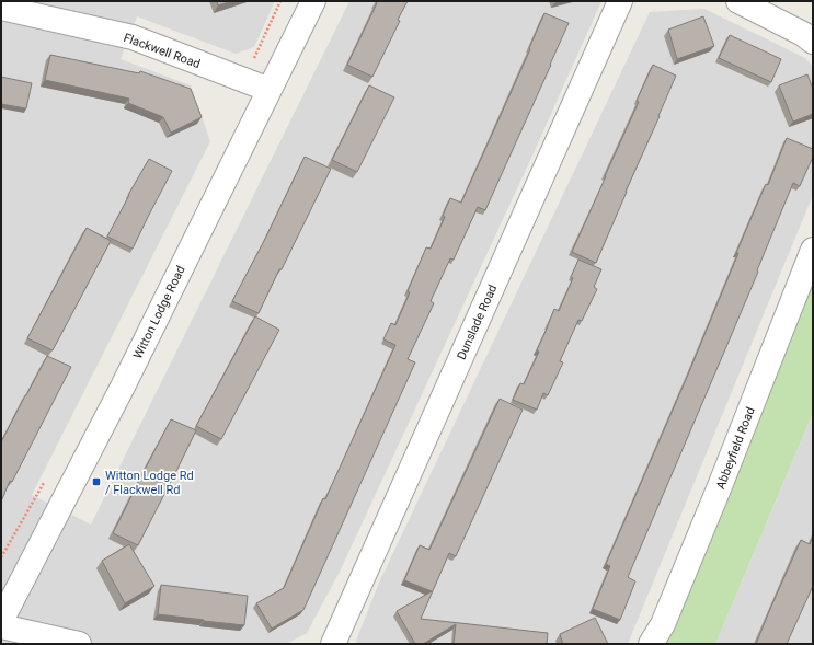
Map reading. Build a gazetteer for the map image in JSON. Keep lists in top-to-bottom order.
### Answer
{
  "streets": {
    "street": [
      "Flackwell Road",
      "Witton Lodge Road",
      "Dunslade Road",
      "Abbeyfield Road"
    ]
  },
  "crossings": [
    ["Flackwell Road", "Witton Lodge Road"]
  ],
  "places": {
    "transit": ["Witton Lodge Rd / Flackwell Rd"]
  }
}
